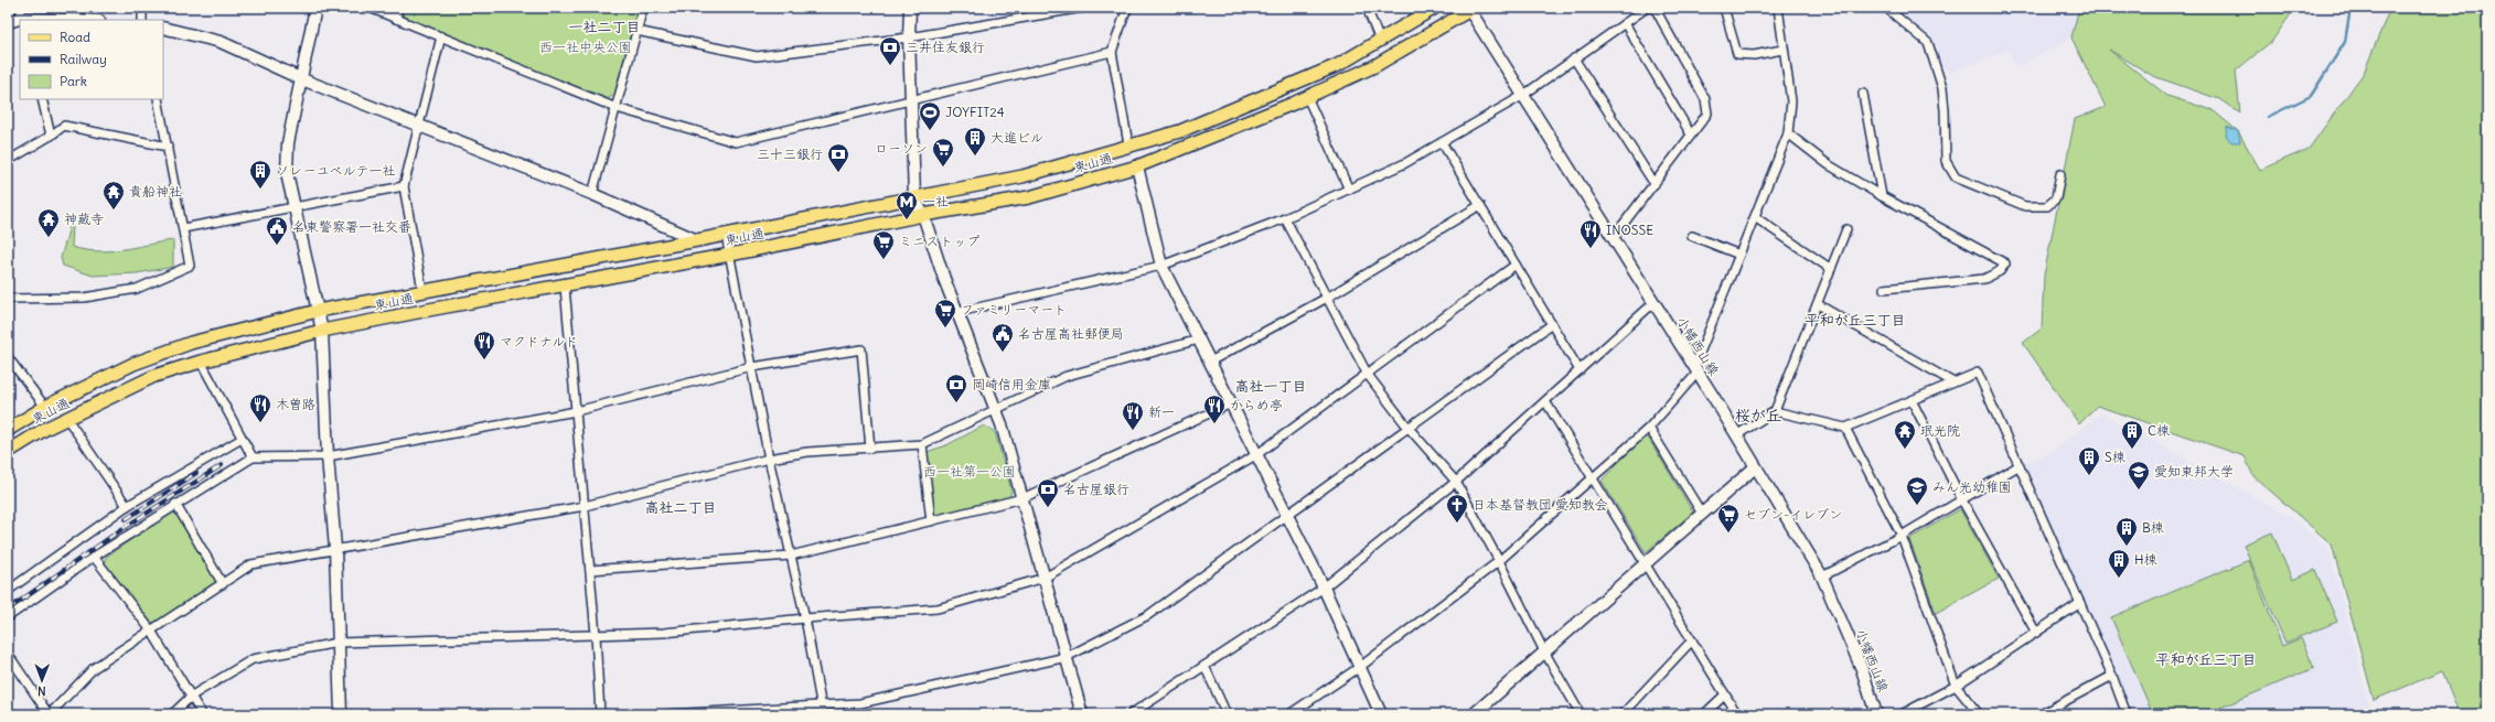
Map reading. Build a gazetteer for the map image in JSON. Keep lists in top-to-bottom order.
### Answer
{
  "streets": {
    "main road": ["東山通"],
    "street": ["小幡西山線"]
  },
  "crossings": [
    ["東山通", "小幡西山線"]
  ],
  "districts": [
    "一社二丁目",
    "平和が丘三丁目",
    "高社一丁目",
    "桜が丘",
    "高社二丁目",
    "平和が丘三丁目"
  ],
  "parks": ["西一社中央公園", "西一社第一公園"],
  "places": {
    "bank": [
      "三井住友銀行",
      "三十三銀行",
      "岡崎信用金庫",
      "名古屋銀行"
    ],
    "sports": ["JOYFIT24"],
    "building": [
      "大進ビル",
      "ソレーユベルテ一社",
      "C棟",
      "S棟",
      "B棟",
      "H棟"
    ],
    "supermarket": [
      "ローソン",
      "ミニストップ",
      "ファミリーマート",
      "セブン-イレブン"
    ],
    "temple": ["貴船神社", "神藏寺", "珉光院"],
    "metro station": ["一社"],
    "public building": ["名東警察署一社交番", "名古屋高社郵便局"],
    "restaurant": [
      "INOSSE",
      "マクドナルド",
      "木曽路",
      "からめ亭",
      "新一"
    ],
    "school or university": ["愛知東邦大学", "みん光幼稚園"],
    "church": ["日本基督教団 愛知教会"]
  },
  "legend": ["Road", "Railway", "Park"],
  "north": "bottom"
}
